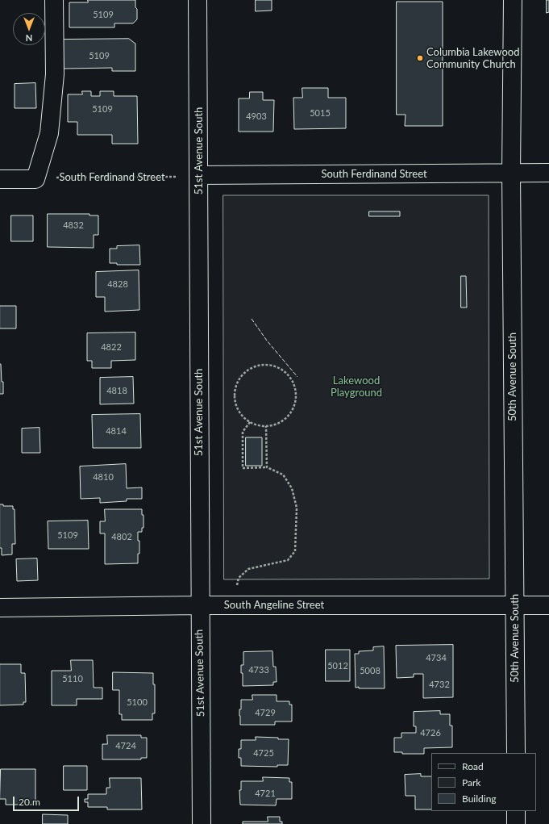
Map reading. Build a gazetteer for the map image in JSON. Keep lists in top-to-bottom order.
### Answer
{
  "streets": {
    "street": [
      "51st Avenue South",
      "South Ferdinand Street",
      "50th Avenue South",
      "South Angeline Street"
    ]
  },
  "crossings": [
    ["51st Avenue South", "South Ferdinand Street"],
    ["51st Avenue South", "South Angeline Street"],
    ["South Ferdinand Street", "50th Avenue South"],
    ["50th Avenue South", "South Angeline Street"]
  ],
  "parks": ["Lakewood Playground"],
  "places": ["Columbia Lakewood Community Church"],
  "house_numbers": [
    "5109",
    "5109",
    "5109",
    "5015",
    "4903",
    "4832",
    "4828",
    "4822",
    "4818",
    "4814",
    "4810",
    "5109",
    "4802",
    "4734",
    "5012",
    "4733",
    "5008",
    "5110",
    "4732",
    "5100",
    "4729",
    "4726",
    "4724",
    "4725",
    "4721"
  ],
  "legend": ["Road", "Park", "Building"],
  "scale_bar": "20 m",
  "north": "bottom"
}
